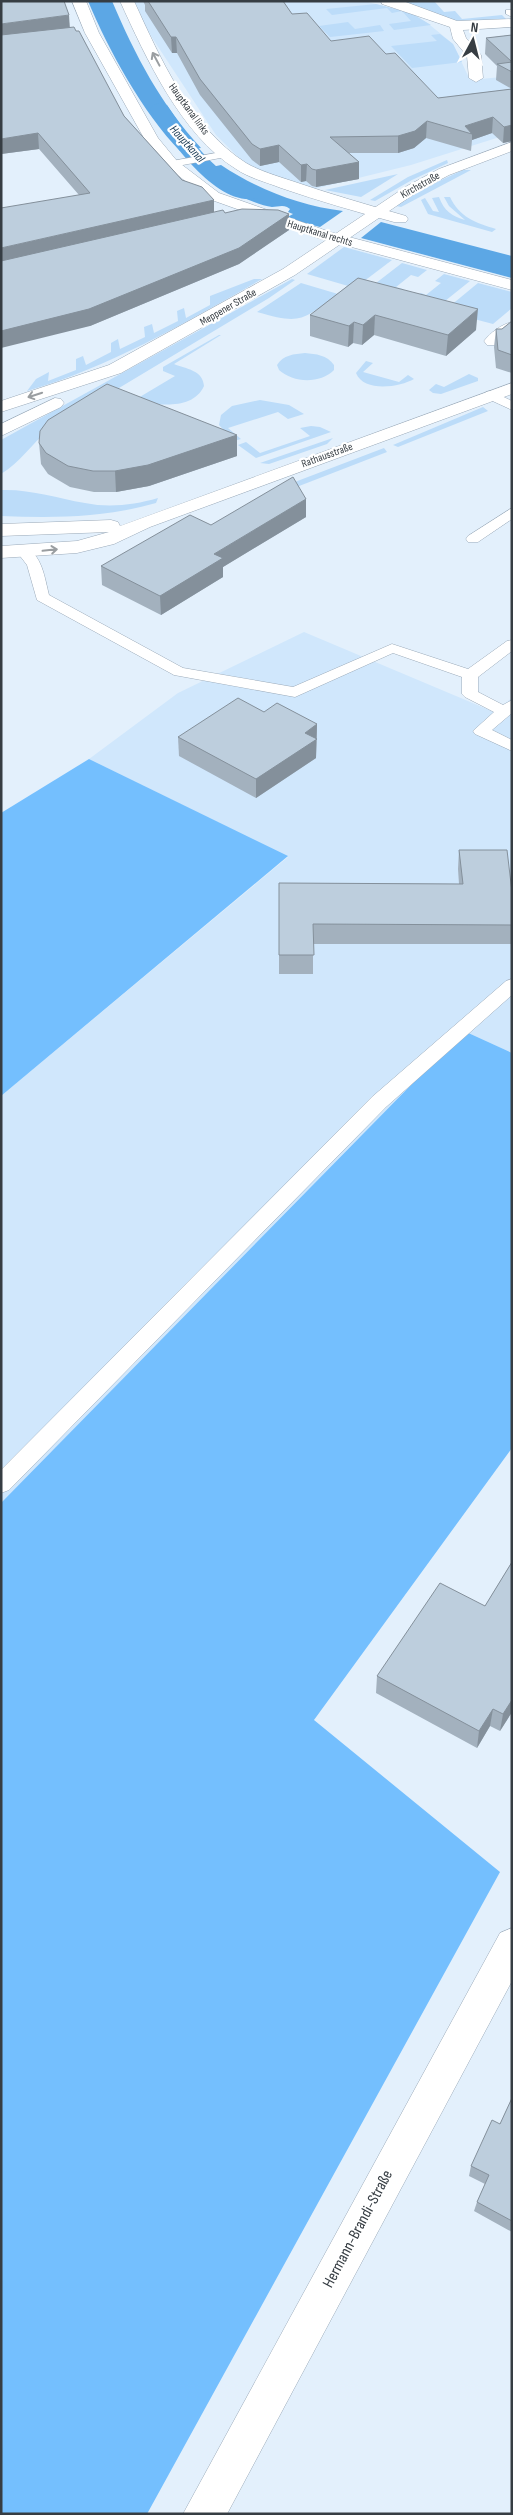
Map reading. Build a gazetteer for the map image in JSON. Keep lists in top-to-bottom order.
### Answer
{
  "streets": {
    "street": [
      "Hauptkanal links",
      "Kirchstraße",
      "Hauptkanal rechts",
      "Meppener Straße",
      "Rathausstraße",
      "Hermann-Brandi-Straße"
    ]
  },
  "crossings": [
    ["Hauptkanal links", "Kirchstraße"],
    ["Kirchstraße", "Hauptkanal rechts"],
    ["Kirchstraße", "Meppener Straße"],
    ["Hauptkanal rechts", "Meppener Straße"]
  ],
  "one_way": ["Hauptkanal links"],
  "water": ["Hauptkanal"],
  "north": "top"
}
